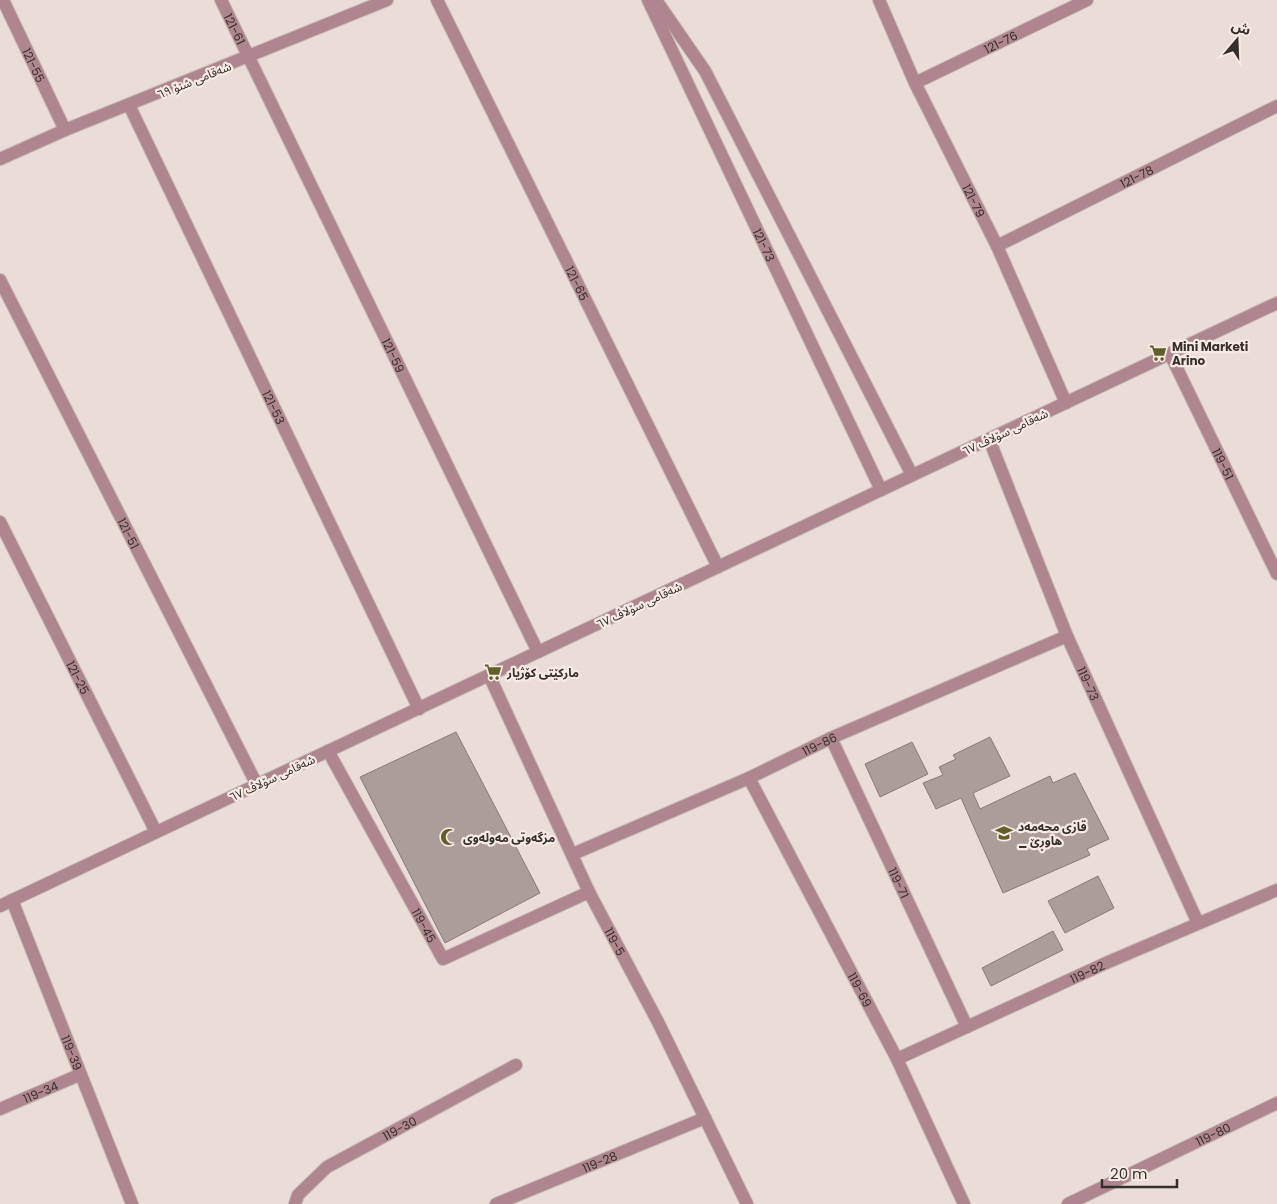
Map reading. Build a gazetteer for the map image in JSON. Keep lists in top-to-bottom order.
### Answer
{
  "streets": {
    "street": [
      "121-61",
      "121-76",
      "121-55",
      "شەقامی شنۆ ٦٩",
      "121-78",
      "121-79",
      "121-73",
      "121-65",
      "121-59",
      "121-53",
      "شەقامی سۆلاڤ ٦٧",
      "119-51",
      "121-51",
      "121-25",
      "119-73",
      "119-86",
      "119-71",
      "119-45",
      "119-5",
      "119-82",
      "119-69",
      "119-39",
      "119-34",
      "119-30",
      "119-80",
      "119-28"
    ]
  },
  "crossings": [
    ["121-61", "شەقامی شنۆ ٦٩"],
    ["121-61", "121-59"],
    ["121-76", "121-79"],
    ["121-55", "شەقامی شنۆ ٦٩"],
    ["شەقامی شنۆ ٦٩", "121-59"],
    ["شەقامی شنۆ ٦٩", "121-53"],
    ["121-78", "121-79"],
    ["121-79", "شەقامی سۆلاڤ ٦٧"],
    ["121-73", "شەقامی سۆلاڤ ٦٧"],
    ["121-65", "شەقامی سۆلاڤ ٦٧"],
    ["121-59", "شەقامی سۆلاڤ ٦٧"],
    ["121-53", "شەقامی سۆلاڤ ٦٧"],
    ["شەقامی سۆلاڤ ٦٧", "119-51"],
    ["شەقامی سۆلاڤ ٦٧", "121-51"],
    ["شەقامی سۆلاڤ ٦٧", "121-25"],
    ["شەقامی سۆلاڤ ٦٧", "119-73"],
    ["شەقامی سۆلاڤ ٦٧", "119-45"],
    ["شەقامی سۆلاڤ ٦٧", "119-5"],
    ["شەقامی سۆلاڤ ٦٧", "119-39"],
    ["119-73", "119-86"],
    ["119-73", "119-82"],
    ["119-86", "119-71"],
    ["119-86", "119-5"],
    ["119-86", "119-69"],
    ["119-71", "119-82"],
    ["119-45", "119-5"],
    ["119-5", "119-28"],
    ["119-82", "119-69"],
    ["119-39", "119-34"]
  ],
  "places": {
    "supermarket": ["Mini Marketi Arino", "مارکێتی کۆژیار"],
    "school or university": ["قازی محەمەد _ هاوڕێ"],
    "mosque": ["مزگەوتی مەولەوی"]
  },
  "scale_bar": "20 m",
  "north": "top"
}
